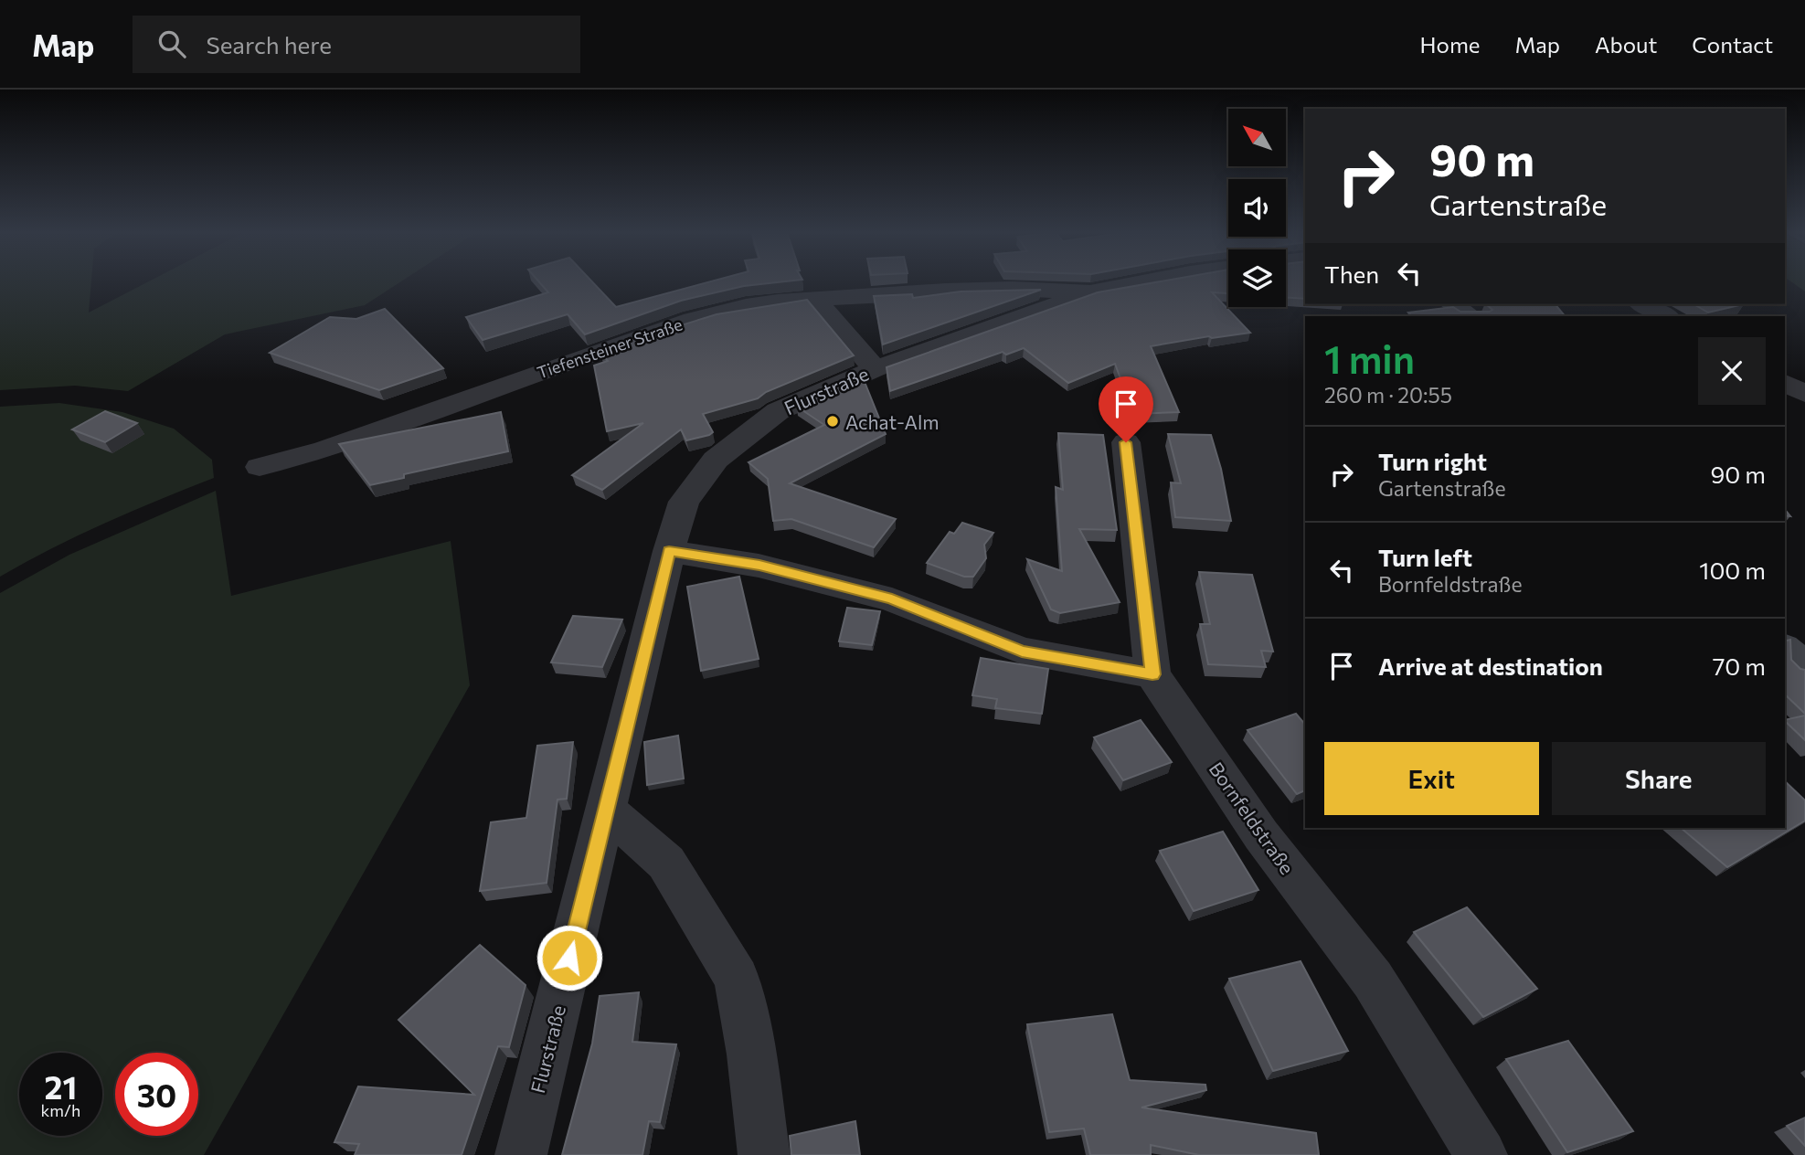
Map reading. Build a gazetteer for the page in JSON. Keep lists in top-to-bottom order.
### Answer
{
  "streets": {
    "street": ["Tiefensteiner Straße", "Flurstraße", "Bornfeldstraße"]
  },
  "crossings": [
    ["Tiefensteiner Straße", "Flurstraße"]
  ],
  "places": ["Achat-Alm"],
  "north": "top left",
  "page": {
    "header": "Map",
    "search": "Search here",
    "nav": [
      "Home",
      "Map",
      "About",
      "Contact"
    ],
    "turn": ["90 m", "Gartenstraße"],
    "then": "Then",
    "heading": ["1 min", "260 m · 20:55"],
    "list": [
      {
        "name": "Turn right",
        "note": "Gartenstraße",
        "value": "90 m"
      },
      {
        "name": "Turn left",
        "note": "Bornfeldstraße",
        "value": "100 m"
      },
      {
        "name": "Arrive at destination",
        "value": "70 m"
      }
    ],
    "buttons": ["Exit", "Share"],
    "speed": "21 km/h",
    "limit": "30"
  }
}
